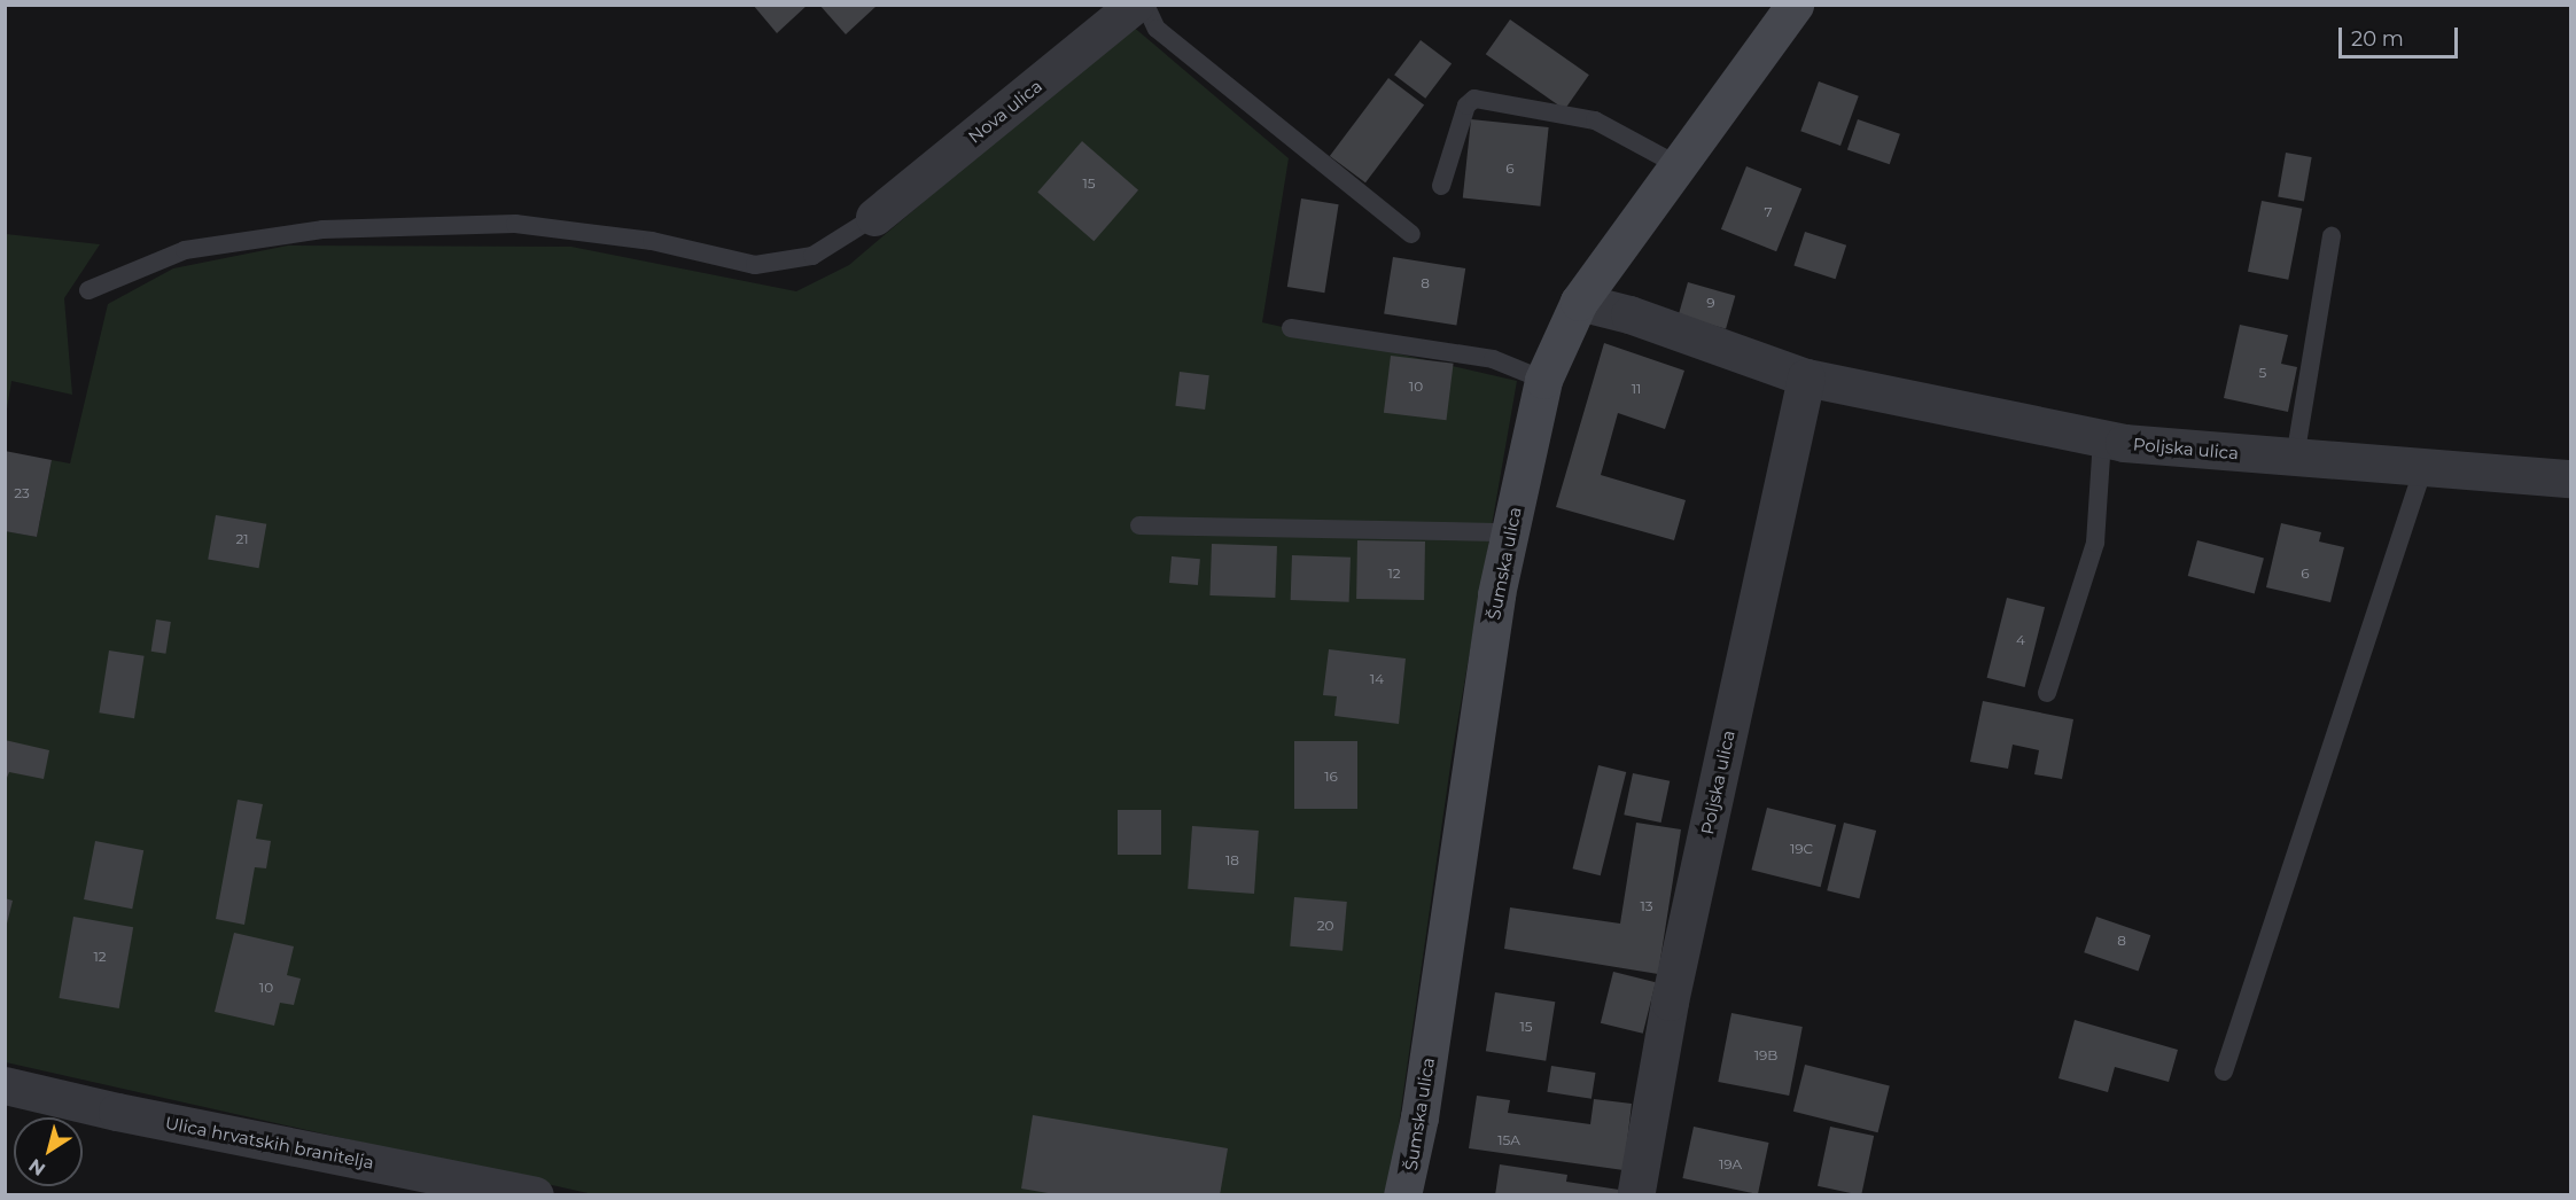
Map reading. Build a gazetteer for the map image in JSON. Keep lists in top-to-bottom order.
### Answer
{
  "streets": {
    "street": [
      "Nova ulica",
      "Poljska ulica",
      "Šumska ulica",
      "Ulica hrvatskih branitelja"
    ]
  },
  "crossings": [
    ["Poljska ulica", "Šumska ulica"]
  ],
  "house_numbers": [
    "6",
    "15",
    "7",
    "8",
    "9",
    "5",
    "10",
    "11",
    "23",
    "21",
    "12",
    "6",
    "4",
    "14",
    "16",
    "19C",
    "18",
    "13",
    "20",
    "8",
    "12",
    "10",
    "15",
    "19B",
    "15A",
    "19A"
  ],
  "scale_bar": "20 m",
  "north": "bottom left"
}
